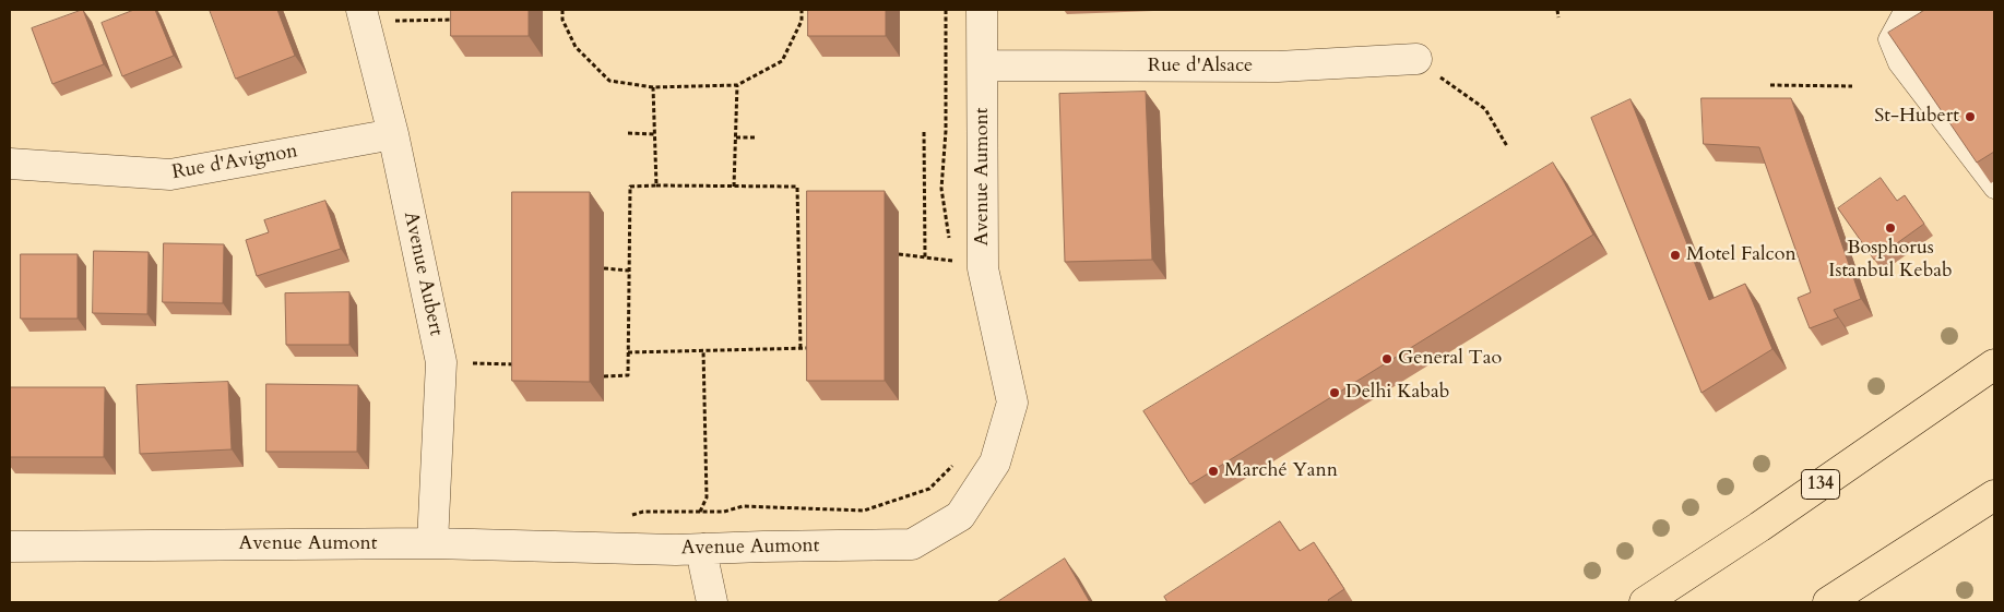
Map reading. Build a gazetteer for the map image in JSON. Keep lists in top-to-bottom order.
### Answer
{
  "streets": {
    "main road": ["134"],
    "street": [
      "Rue d'Alsace",
      "Rue d'Avignon",
      "Avenue Aumont",
      "Avenue Aubert"
    ]
  },
  "crossings": [
    ["Rue d'Alsace", "Avenue Aumont"],
    ["Rue d'Avignon", "Avenue Aubert"],
    ["Avenue Aumont", "Avenue Aubert"]
  ],
  "places": [
    "St-Hubert",
    "Bosphorus Istanbul Kebab",
    "Motel Falcon",
    "General Tao",
    "Delhi Kabab",
    "Marché Yann"
  ]
}
